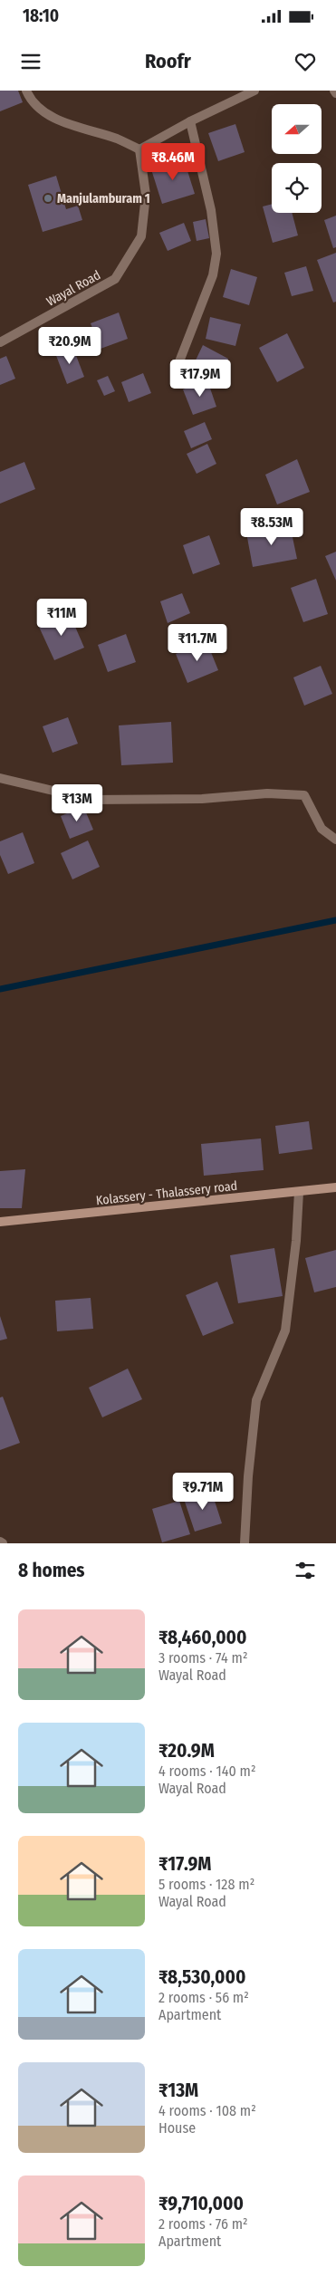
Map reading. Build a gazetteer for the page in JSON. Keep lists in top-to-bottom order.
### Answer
{
  "streets": {
    "main road": ["Kolassery - Thalassery road"],
    "street": ["Wayal Road"]
  },
  "places": ["Manjulamburam 1"],
  "north": "left",
  "page": {
    "status": "18:10",
    "header": "Roofr",
    "price": [
      "₹8.46M",
      "₹20.9M",
      "₹17.9M",
      "₹8.53M",
      "₹11M",
      "₹11.7M",
      "₹13M",
      "₹9.71M"
    ],
    "heading": "8 homes",
    "list": [
      {
        "name": "₹8,460,000",
        "note": "3 rooms · 74 m² · Wayal Road"
      },
      {
        "name": "₹20.9M",
        "note": "4 rooms · 140 m² · Wayal Road"
      },
      {
        "name": "₹17.9M",
        "note": "5 rooms · 128 m² · Wayal Road"
      },
      {
        "name": "₹8,530,000",
        "note": "2 rooms · 56 m² · Apartment"
      },
      {
        "name": "₹13M",
        "note": "4 rooms · 108 m² · House"
      },
      {
        "name": "₹9,710,000",
        "note": "2 rooms · 76 m² · Apartment"
      }
    ]
  }
}
